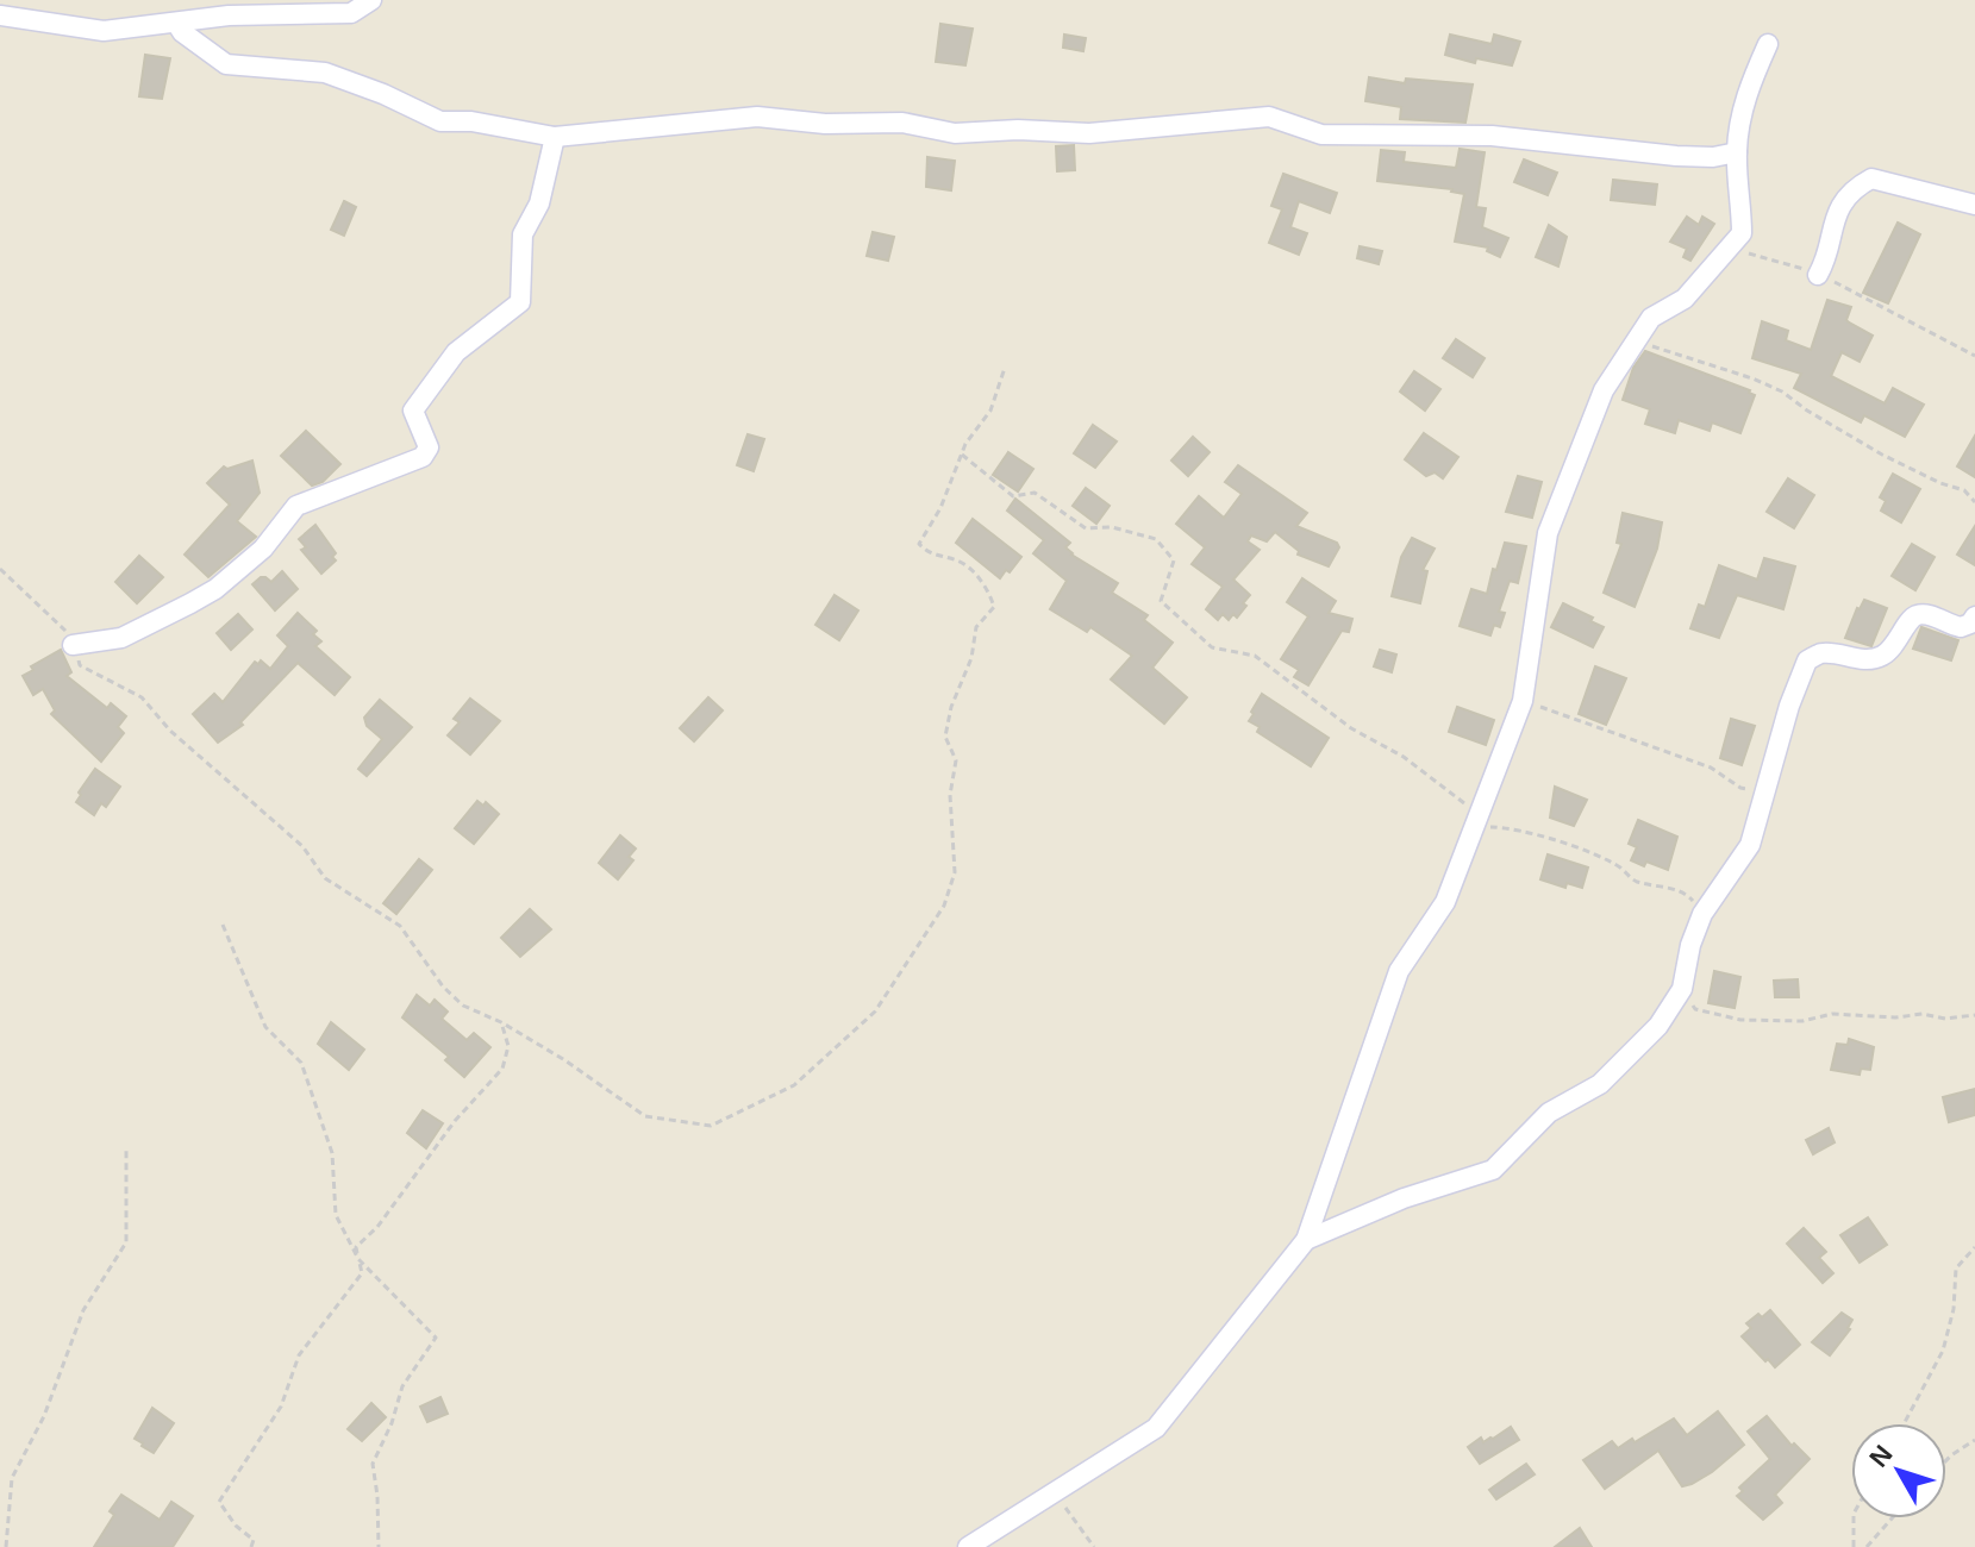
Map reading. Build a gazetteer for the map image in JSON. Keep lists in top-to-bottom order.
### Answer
{
  "north": "top left"
}
